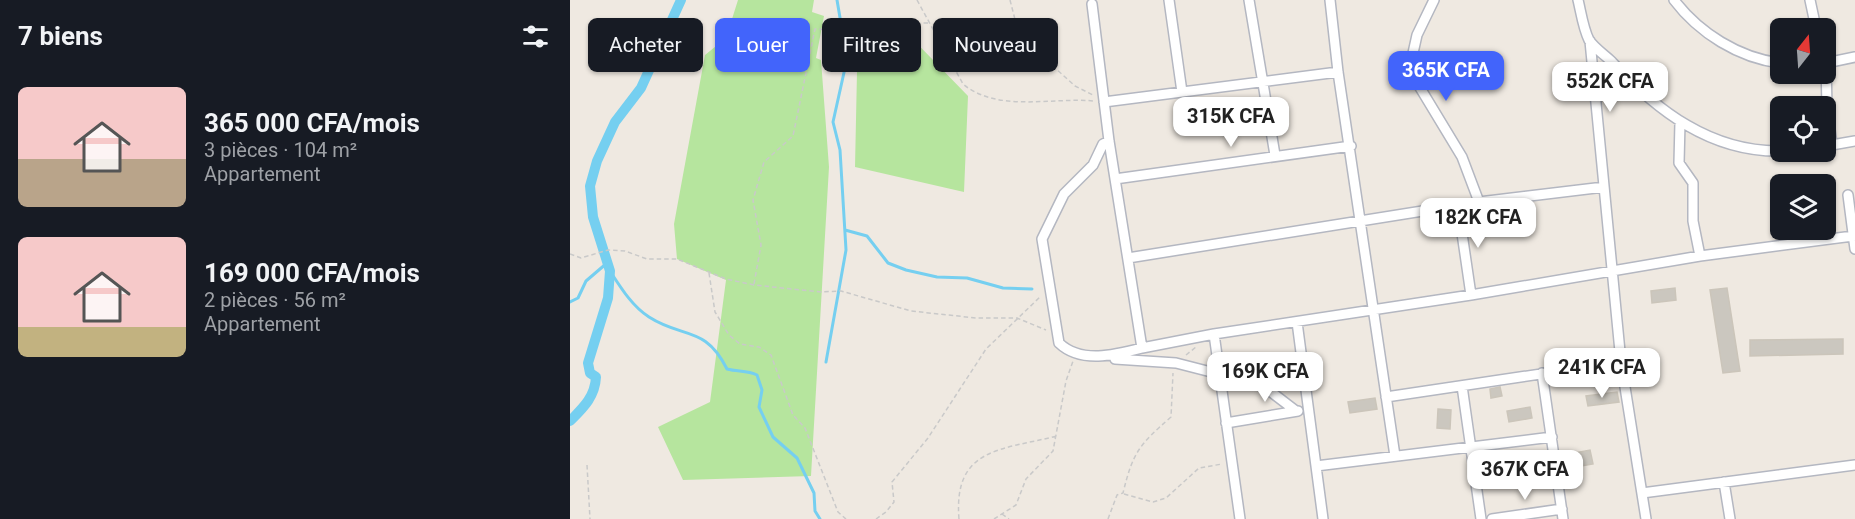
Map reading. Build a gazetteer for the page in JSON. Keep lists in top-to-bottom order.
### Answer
{
  "north": "top",
  "page": {
    "heading": "7 biens",
    "chip": [
      "Acheter",
      "Louer",
      "Filtres",
      "Nouveau"
    ],
    "price": [
      "365K CFA",
      "552K CFA",
      "315K CFA",
      "182K CFA",
      "241K CFA",
      "169K CFA",
      "367K CFA"
    ],
    "list": [
      {
        "name": "365 000 CFA/mois",
        "note": "3 pièces · 104 m² · Appartement"
      },
      {
        "name": "169 000 CFA/mois",
        "note": "2 pièces · 56 m² · Appartement"
      }
    ]
  }
}
